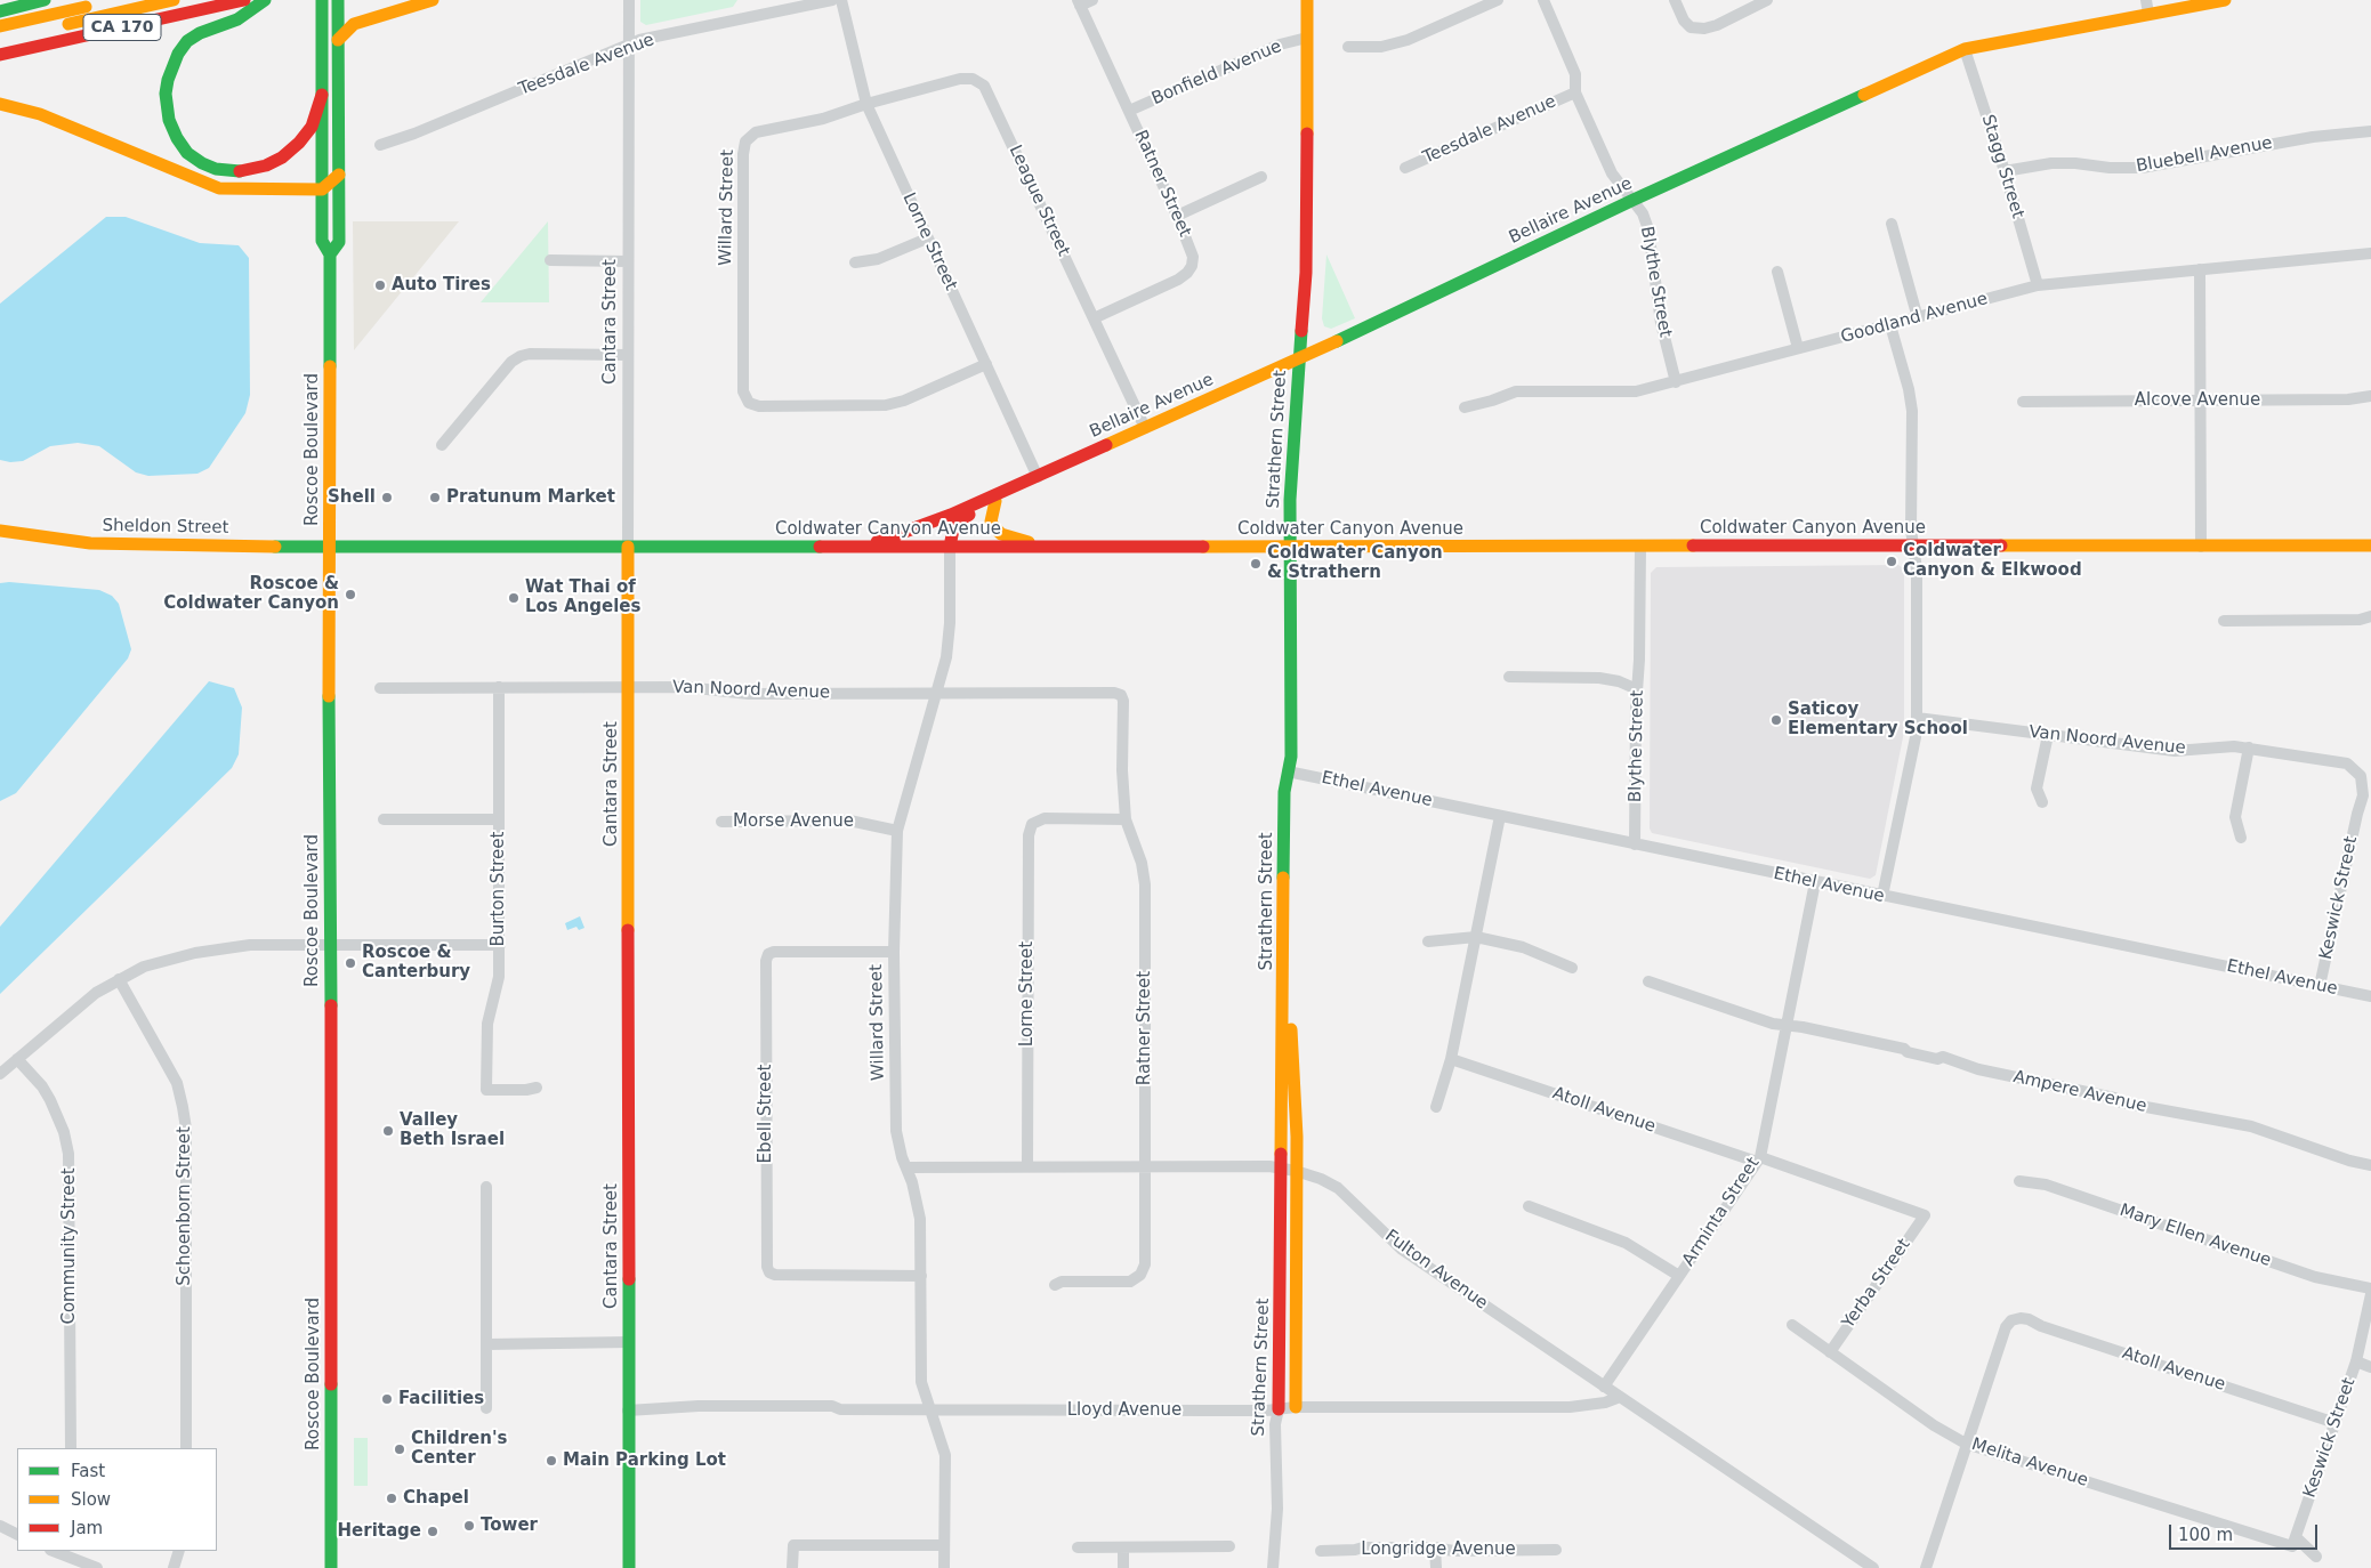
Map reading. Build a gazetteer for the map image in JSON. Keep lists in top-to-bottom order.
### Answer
{
  "streets": {
    "main road": [
      "CA 170",
      "Willard Street",
      "Bellaire Avenue",
      "Cantara Street",
      "Strathern Street",
      "Roscoe Boulevard",
      "Sheldon Street",
      "Coldwater Canyon Avenue"
    ],
    "street": [
      "Teesdale Avenue",
      "Bonfield Avenue",
      "Bluebell Avenue",
      "Stagg Street",
      "Ratner Street",
      "League Street",
      "Lorne Street",
      "Blythe Street",
      "Goodland Avenue",
      "Alcove Avenue",
      "Van Noord Avenue",
      "Ethel Avenue",
      "Morse Avenue",
      "Burton Street",
      "Keswick Street",
      "Ampere Avenue",
      "Atoll Avenue",
      "Ebell Street",
      "Schoenborn Street",
      "Arminta Street",
      "Mary Ellen Avenue",
      "Community Street",
      "Fulton Avenue",
      "Yerba Street",
      "Lloyd Avenue",
      "Melita Avenue",
      "Longridge Avenue"
    ]
  },
  "crossings": [
    ["Teesdale Avenue", "Blythe Street"],
    ["Teesdale Avenue", "Cantara Street"],
    ["Bonfield Avenue", "Ratner Street"],
    ["Bonfield Avenue", "Strathern Street"],
    ["Bluebell Avenue", "Stagg Street"],
    ["Stagg Street", "Bellaire Avenue"],
    ["Stagg Street", "Goodland Avenue"],
    ["Ratner Street", "League Street"],
    ["Ratner Street", "Lorne Street"],
    ["Ratner Street", "Van Noord Avenue"],
    ["Ratner Street", "Fulton Avenue"],
    ["League Street", "Willard Street"],
    ["League Street", "Bellaire Avenue"],
    ["League Street", "Lorne Street"],
    ["Willard Street", "Bellaire Avenue"],
    ["Willard Street", "Lorne Street"],
    ["Willard Street", "Coldwater Canyon Avenue"],
    ["Willard Street", "Van Noord Avenue"],
    ["Willard Street", "Morse Avenue"],
    ["Willard Street", "Ebell Street"],
    ["Willard Street", "Fulton Avenue"],
    ["Willard Street", "Lloyd Avenue"],
    ["Bellaire Avenue", "Lorne Street"],
    ["Bellaire Avenue", "Blythe Street"],
    ["Bellaire Avenue", "Strathern Street"],
    ["Bellaire Avenue", "Coldwater Canyon Avenue"],
    ["Lorne Street", "Fulton Avenue"],
    ["Blythe Street", "Goodland Avenue"],
    ["Blythe Street", "Coldwater Canyon Avenue"],
    ["Blythe Street", "Ethel Avenue"],
    ["Cantara Street", "Coldwater Canyon Avenue"],
    ["Cantara Street", "Van Noord Avenue"],
    ["Cantara Street", "Lloyd Avenue"],
    ["Strathern Street", "Coldwater Canyon Avenue"],
    ["Strathern Street", "Ethel Avenue"],
    ["Strathern Street", "Fulton Avenue"],
    ["Strathern Street", "Lloyd Avenue"],
    ["Roscoe Boulevard", "Sheldon Street"],
    ["Roscoe Boulevard", "Coldwater Canyon Avenue"],
    ["Sheldon Street", "Coldwater Canyon Avenue"],
    ["Van Noord Avenue", "Burton Street"],
    ["Van Noord Avenue", "Keswick Street"],
    ["Ethel Avenue", "Keswick Street"],
    ["Ethel Avenue", "Arminta Street"],
    ["Keswick Street", "Atoll Avenue"],
    ["Keswick Street", "Melita Avenue"],
    ["Ampere Avenue", "Arminta Street"],
    ["Atoll Avenue", "Arminta Street"],
    ["Atoll Avenue", "Yerba Street"],
    ["Atoll Avenue", "Melita Avenue"],
    ["Arminta Street", "Fulton Avenue"],
    ["Fulton Avenue", "Lloyd Avenue"],
    ["Yerba Street", "Melita Avenue"]
  ],
  "places": [
    "Auto Tires",
    "Shell",
    "Pratunum Market",
    "Coldwater Canyon & Elkwood",
    "Coldwater Canyon & Strathern",
    "Roscoe & Coldwater Canyon",
    "Wat Thai of Los Angeles",
    "Saticoy Elementary School",
    "Roscoe & Canterbury",
    "Valley Beth Israel",
    "Facilities",
    "Children's Center",
    "Main Parking Lot",
    "Chapel",
    "Tower",
    "Heritage"
  ],
  "legend": ["Fast", "Slow", "Jam"],
  "scale_bar": "100 m"
}
